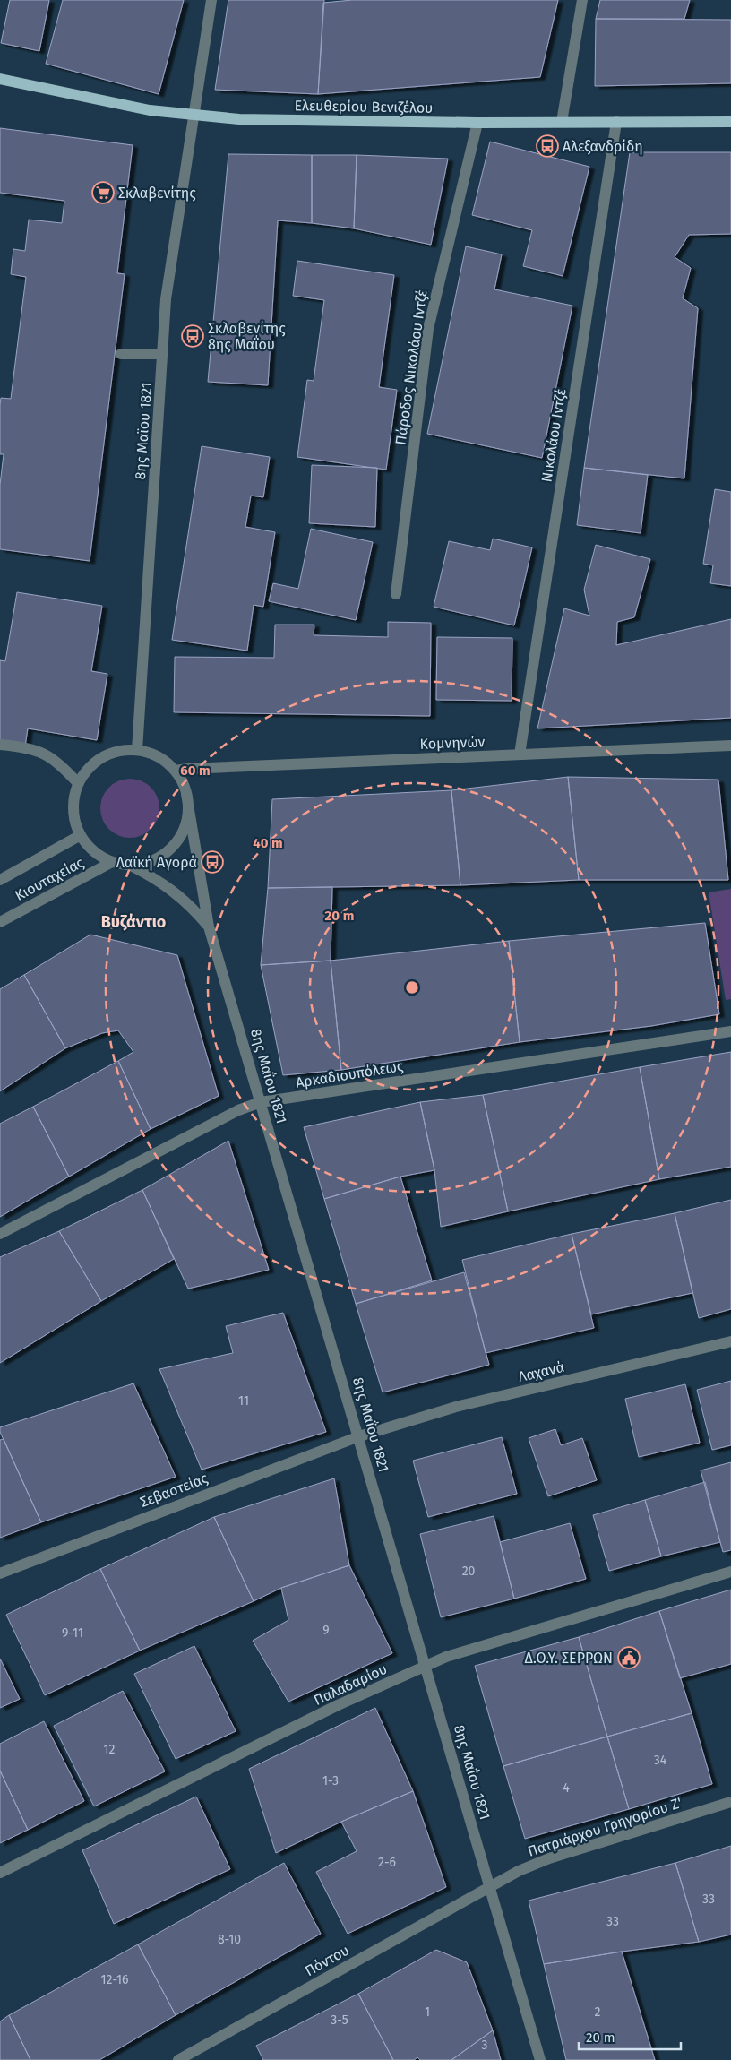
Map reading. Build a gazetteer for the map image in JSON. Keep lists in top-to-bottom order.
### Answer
{
  "streets": {
    "main road": ["Ελευθερίου Βενιζέλου"],
    "street": [
      "Πάροδος Νικολάου Ιντζέ",
      "8ης Μαϊου 1821",
      "Νικολάου Ιντζέ",
      "Κομνηνών",
      "Κιουταχείας",
      "Αρκαδιουπόλεως",
      "8ης Μαΐου 1821",
      "Λαχανά",
      "Σεβαστείας",
      "Παλαδαρίου",
      "Πατριάρχου Γρηγορίου Ζ'",
      "Πόντου"
    ]
  },
  "crossings": [
    ["Ελευθερίου Βενιζέλου", "Πάροδος Νικολάου Ιντζέ"],
    ["Ελευθερίου Βενιζέλου", "8ης Μαϊου 1821"],
    ["Ελευθερίου Βενιζέλου", "Νικολάου Ιντζέ"],
    ["8ης Μαϊου 1821", "Κομνηνών"],
    ["8ης Μαϊου 1821", "Κιουταχείας"],
    ["8ης Μαϊου 1821", "8ης Μαΐου 1821"],
    ["Νικολάου Ιντζέ", "Κομνηνών"],
    ["Κομνηνών", "Κιουταχείας"],
    ["Κομνηνών", "8ης Μαΐου 1821"],
    ["Κιουταχείας", "8ης Μαΐου 1821"],
    ["Αρκαδιουπόλεως", "8ης Μαΐου 1821"],
    ["8ης Μαΐου 1821", "Λαχανά"],
    ["8ης Μαΐου 1821", "Σεβαστείας"],
    ["8ης Μαΐου 1821", "Παλαδαρίου"],
    ["8ης Μαΐου 1821", "Πατριάρχου Γρηγορίου Ζ'"],
    ["8ης Μαΐου 1821", "Πόντου"],
    ["Λαχανά", "Σεβαστείας"],
    ["Πατριάρχου Γρηγορίου Ζ'", "Πόντου"]
  ],
  "districts": ["Βυζάντιο"],
  "places": {
    "bus stop": ["Αλεξανδρίδη", "Σκλαβενίτης 8ης Μαΐου", "Λαϊκή Αγορά"],
    "supermarket": ["Σκλαβενίτης"],
    "public building": ["Δ.Ο.Υ. ΣΕΡΡΩΝ"]
  },
  "house_numbers": [
    "11",
    "20",
    "9",
    "9-11",
    "12",
    "34",
    "1-3",
    "4",
    "2-6",
    "33",
    "33",
    "8-10",
    "12-16",
    "1",
    "2",
    "3-5",
    "3"
  ],
  "scale_bar": "20 m",
  "rings": ["60 m", "40 m", "20 m"]
}
